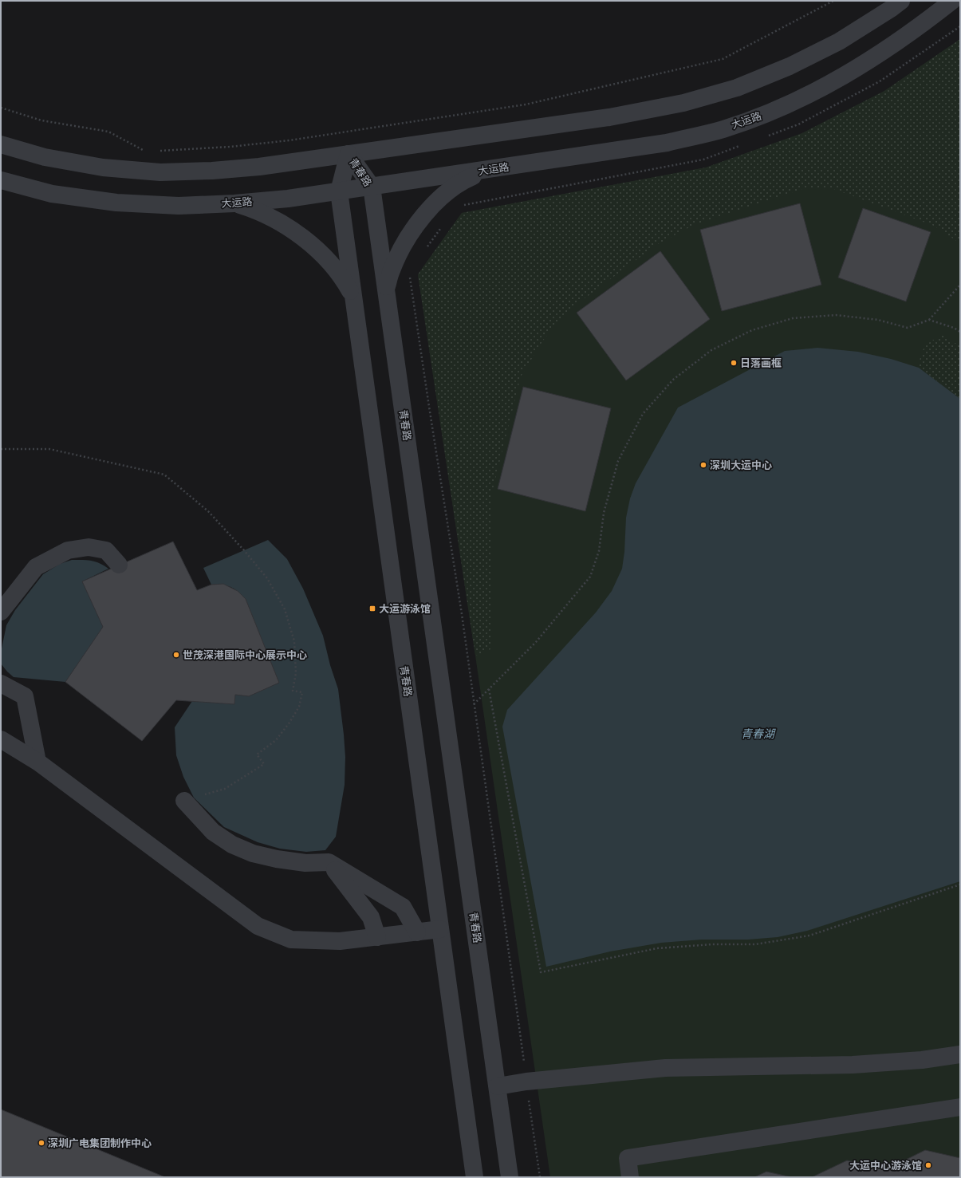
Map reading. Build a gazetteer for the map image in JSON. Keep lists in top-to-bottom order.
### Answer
{
  "streets": {
    "street": ["大运路", "青春路"]
  },
  "crossings": [
    ["大运路", "青春路"]
  ],
  "water": ["青春湖"],
  "places": {
    "other": [
      "日落画框",
      "深圳大运中心",
      "世茂深港国际中心展示中心",
      "深圳广电集团制作中心",
      "大运中心游泳馆"
    ],
    "transit": ["大运游泳馆"]
  }
}
